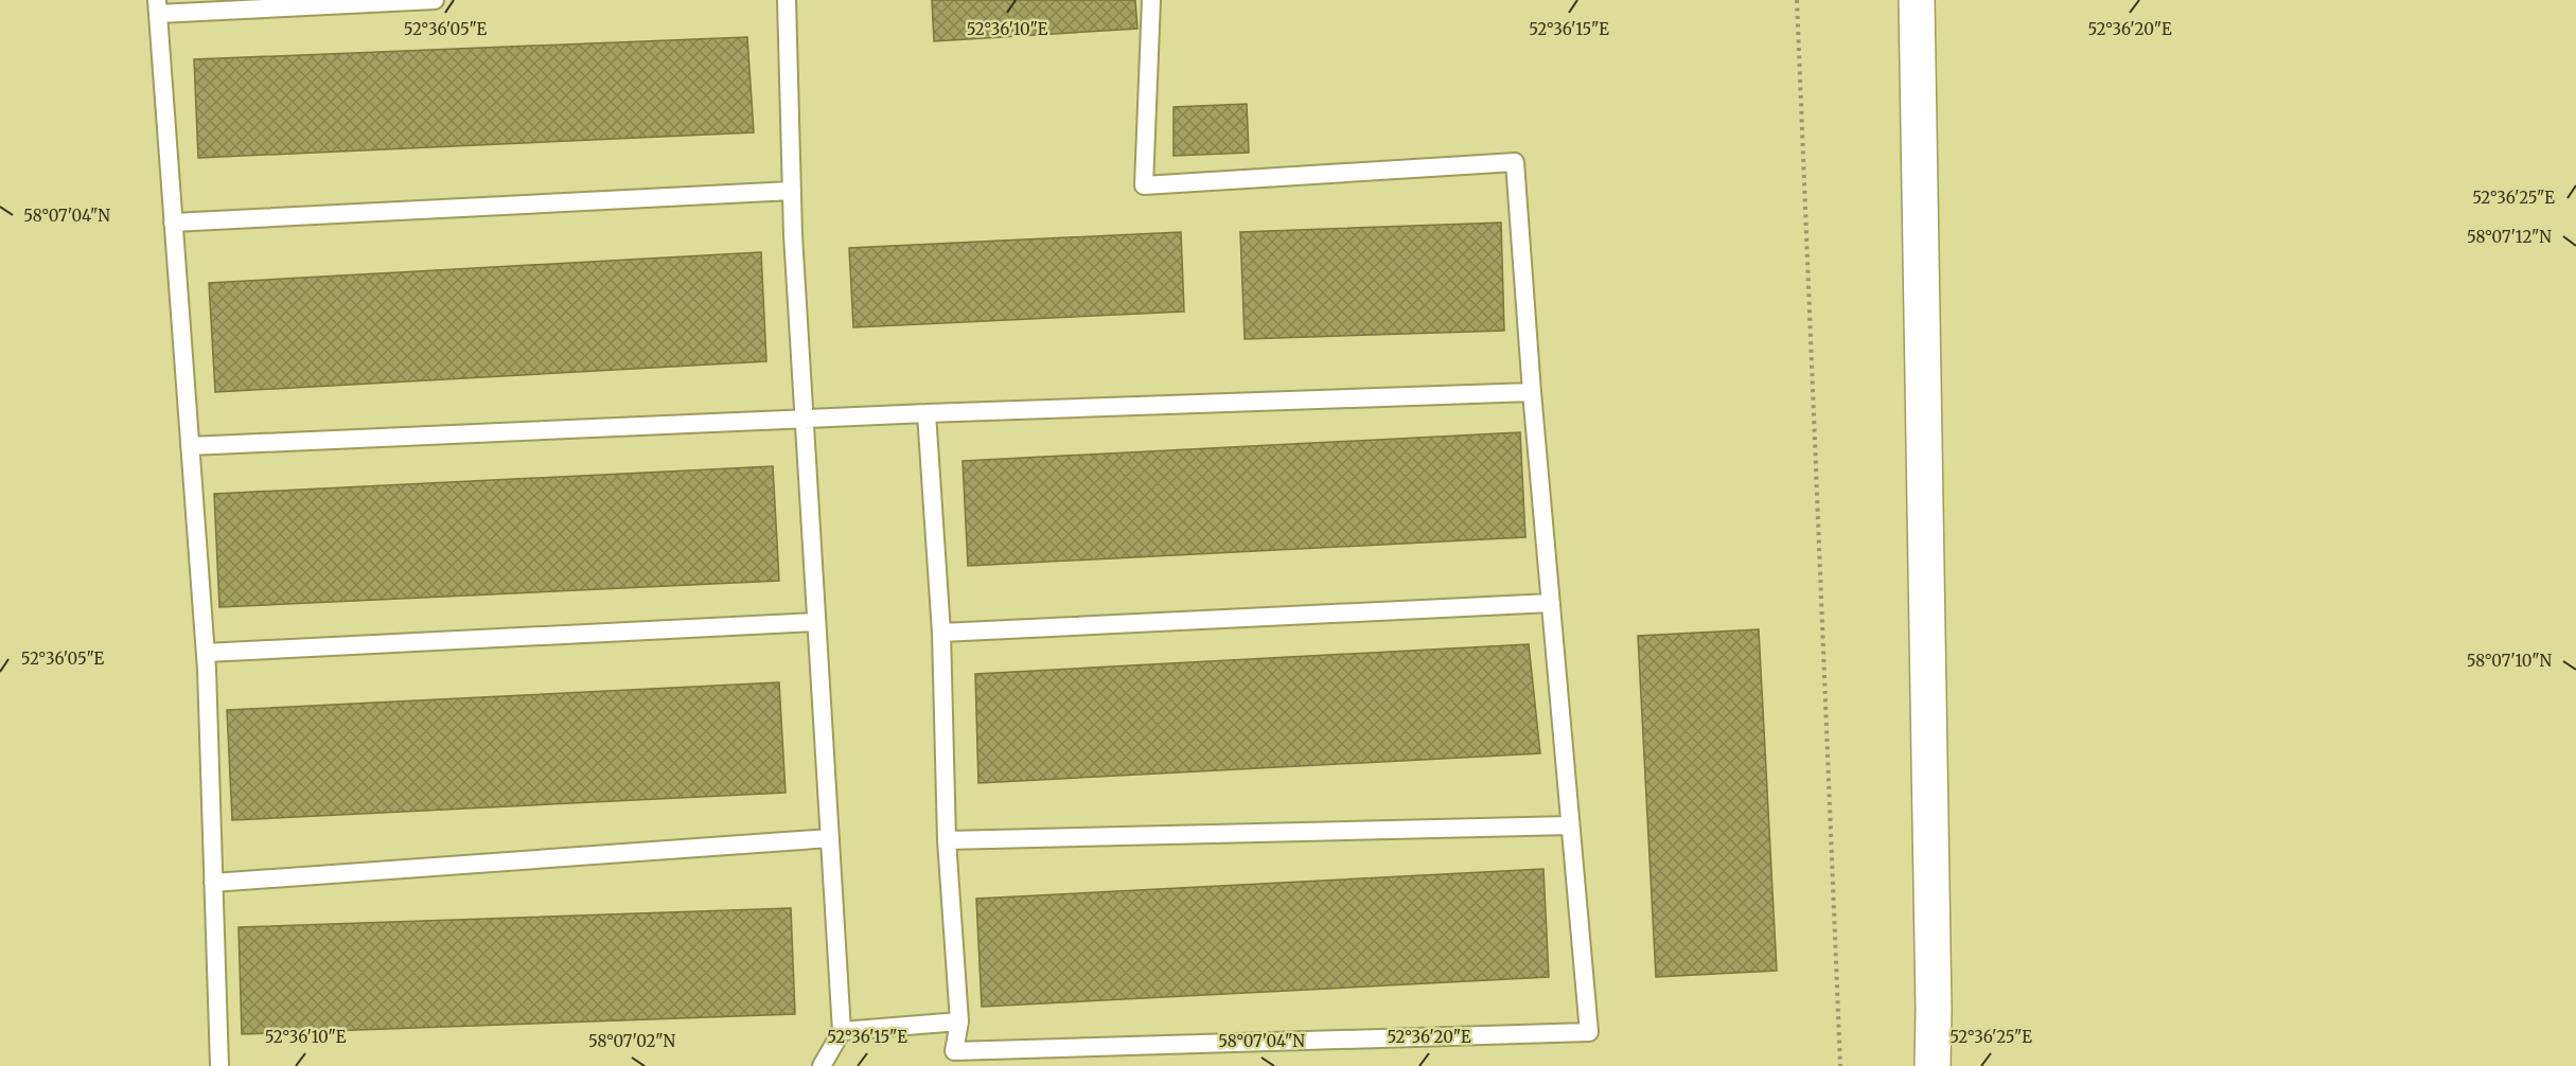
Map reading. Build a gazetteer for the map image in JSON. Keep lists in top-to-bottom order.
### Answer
{
  "coordinates": [
    "52°36'10\"E",
    "52°36'15\"E",
    "52°36'20\"E",
    "52°36'05\"E",
    "52°36'25\"E",
    "58°07'04\"N",
    "58°07'12\"N",
    "58°07'10\"N",
    "58°07'02\"N"
  ]
}
